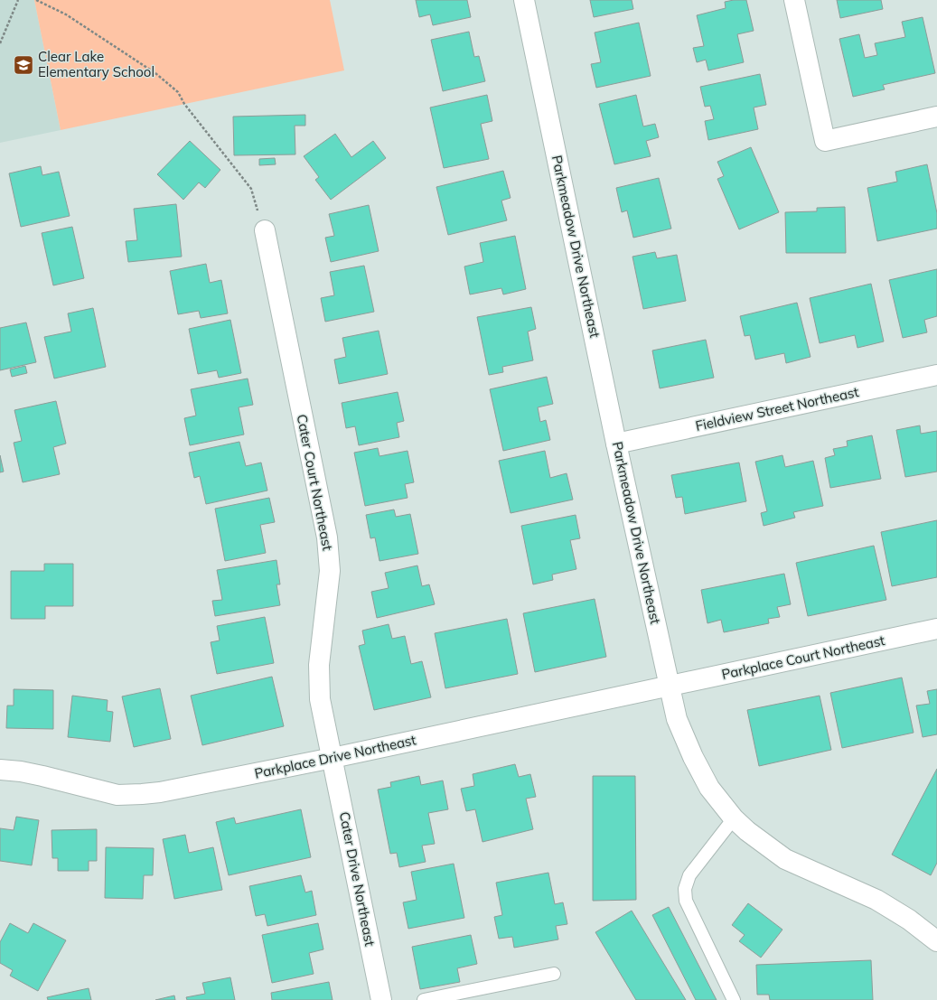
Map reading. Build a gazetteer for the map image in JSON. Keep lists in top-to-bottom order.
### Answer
{
  "streets": {
    "street": [
      "Parkmeadow Drive Northeast",
      "Fieldview Street Northeast",
      "Cater Court Northeast",
      "Parkplace Court Northeast",
      "Parkplace Drive Northeast",
      "Cater Drive Northeast"
    ]
  },
  "crossings": [
    ["Parkmeadow Drive Northeast", "Fieldview Street Northeast"],
    ["Parkmeadow Drive Northeast", "Parkplace Court Northeast"],
    ["Parkmeadow Drive Northeast", "Parkplace Drive Northeast"],
    ["Cater Court Northeast", "Parkplace Drive Northeast"],
    ["Cater Court Northeast", "Cater Drive Northeast"],
    ["Parkplace Court Northeast", "Parkplace Drive Northeast"],
    ["Parkplace Drive Northeast", "Cater Drive Northeast"]
  ],
  "places": {
    "school or university": ["Clear Lake Elementary School"]
  }
}
